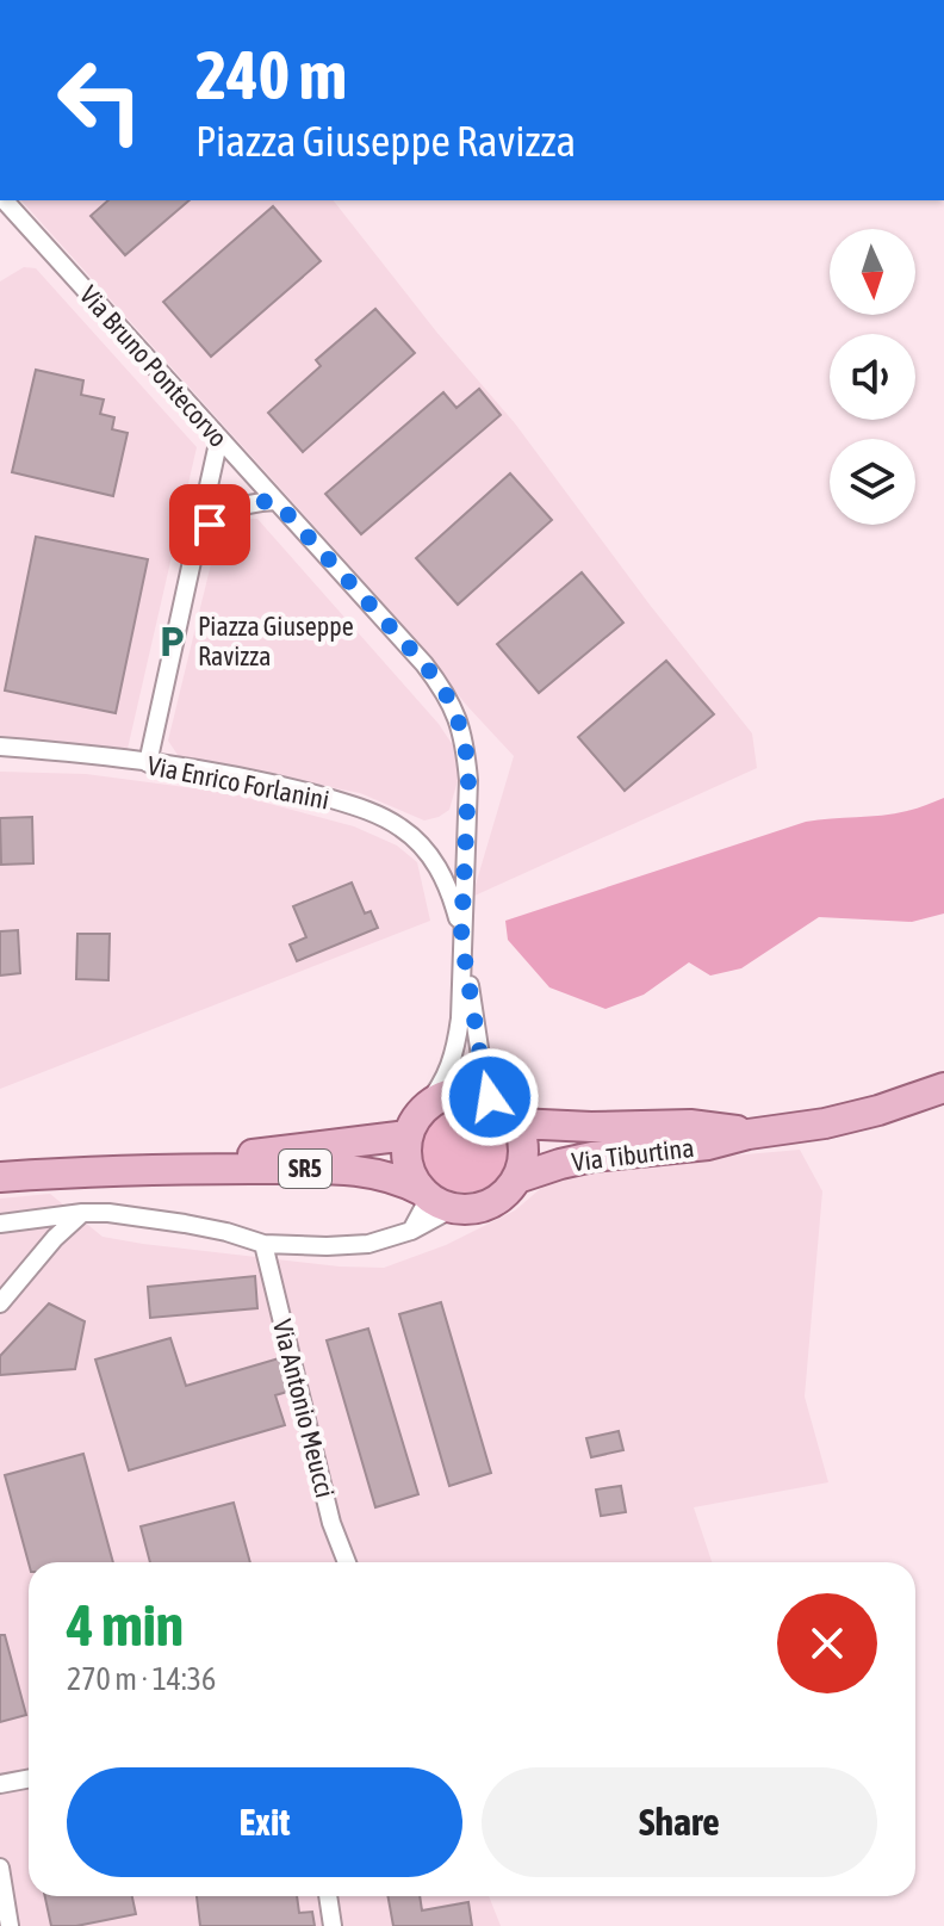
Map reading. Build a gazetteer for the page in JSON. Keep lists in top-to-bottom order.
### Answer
{
  "streets": {
    "main road": ["Via Tiburtina", "SR5"],
    "street": ["Via Bruno Pontecorvo", "Via Enrico Forlanini", "Via Antonio Meucci"]
  },
  "crossings": [
    ["Via Bruno Pontecorvo", "Via Enrico Forlanini"],
    ["Via Bruno Pontecorvo", "Via Tiburtina"],
    ["Via Bruno Pontecorvo", "SR5"],
    ["Via Tiburtina", "SR5"]
  ],
  "places": {
    "parking": ["Piazza Giuseppe Ravizza"]
  },
  "north": "bottom",
  "page": {
    "turn": ["240 m", "Piazza Giuseppe Ravizza"],
    "heading": ["4 min", "270 m · 14:36"],
    "buttons": ["Exit", "Share"]
  }
}
